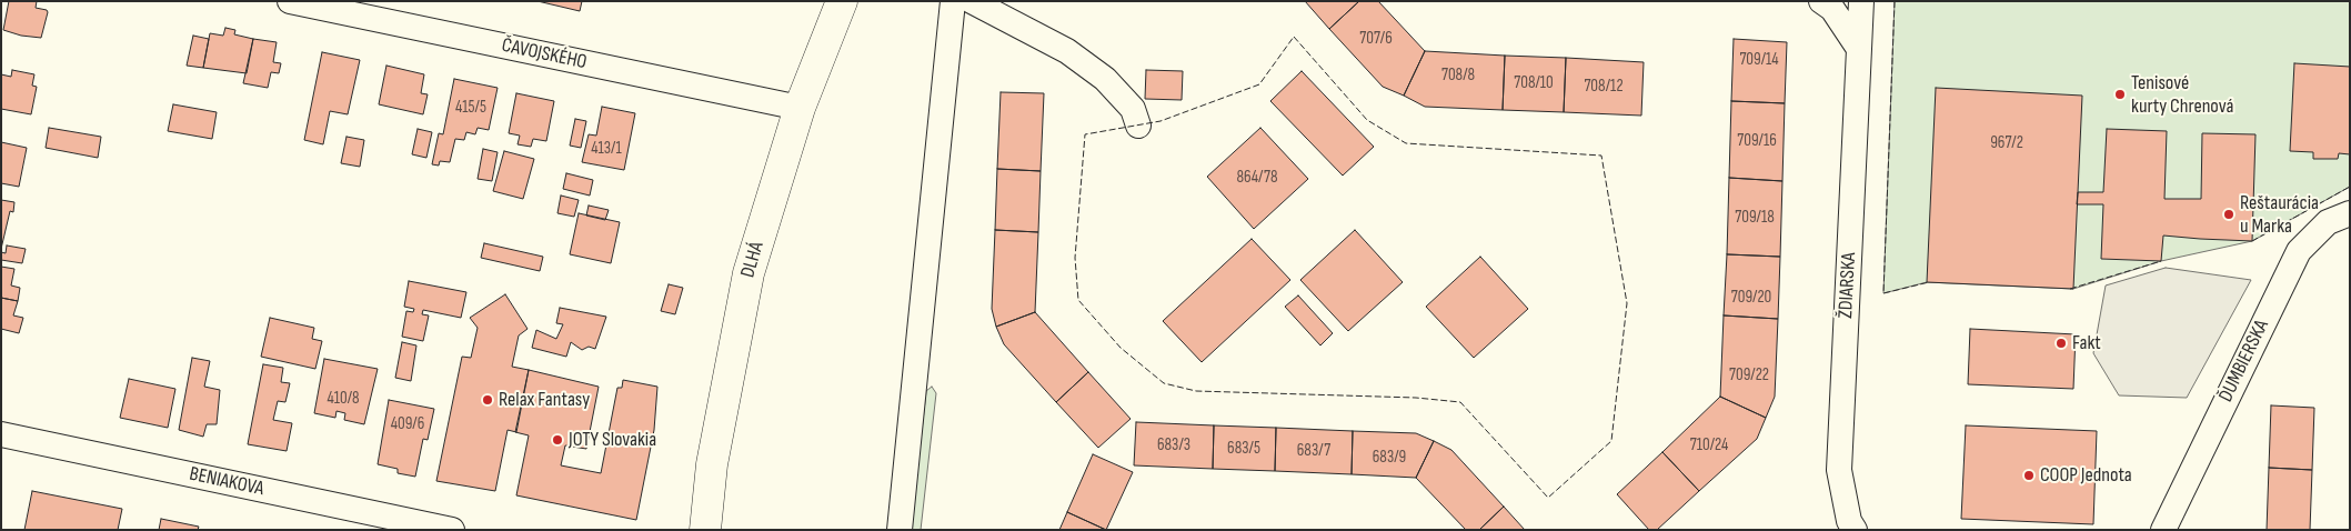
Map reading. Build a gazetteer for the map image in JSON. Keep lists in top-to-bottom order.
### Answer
{
  "streets": {
    "street": [
      "ČAVOJSKÉHO",
      "DLHÁ",
      "ŽDIARSKA",
      "ĎUMBIERSKA",
      "BENIAKOVA"
    ]
  },
  "crossings": [
    ["ČAVOJSKÉHO", "DLHÁ"]
  ],
  "places": [
    "Tenisové kurty Chrenová",
    "Reštaurácia u Marka",
    "Fakt",
    "Relax Fantasy",
    "JOTY Slovakia",
    "COOP Jednota"
  ],
  "house_numbers": [
    "707/6",
    "709/14",
    "708/8",
    "708/10",
    "708/12",
    "415/5",
    "709/16",
    "967/2",
    "413/1",
    "864/78",
    "709/18",
    "709/20",
    "709/22",
    "410/8",
    "409/6",
    "683/3",
    "710/24",
    "683/5",
    "683/7",
    "683/9"
  ]
}
